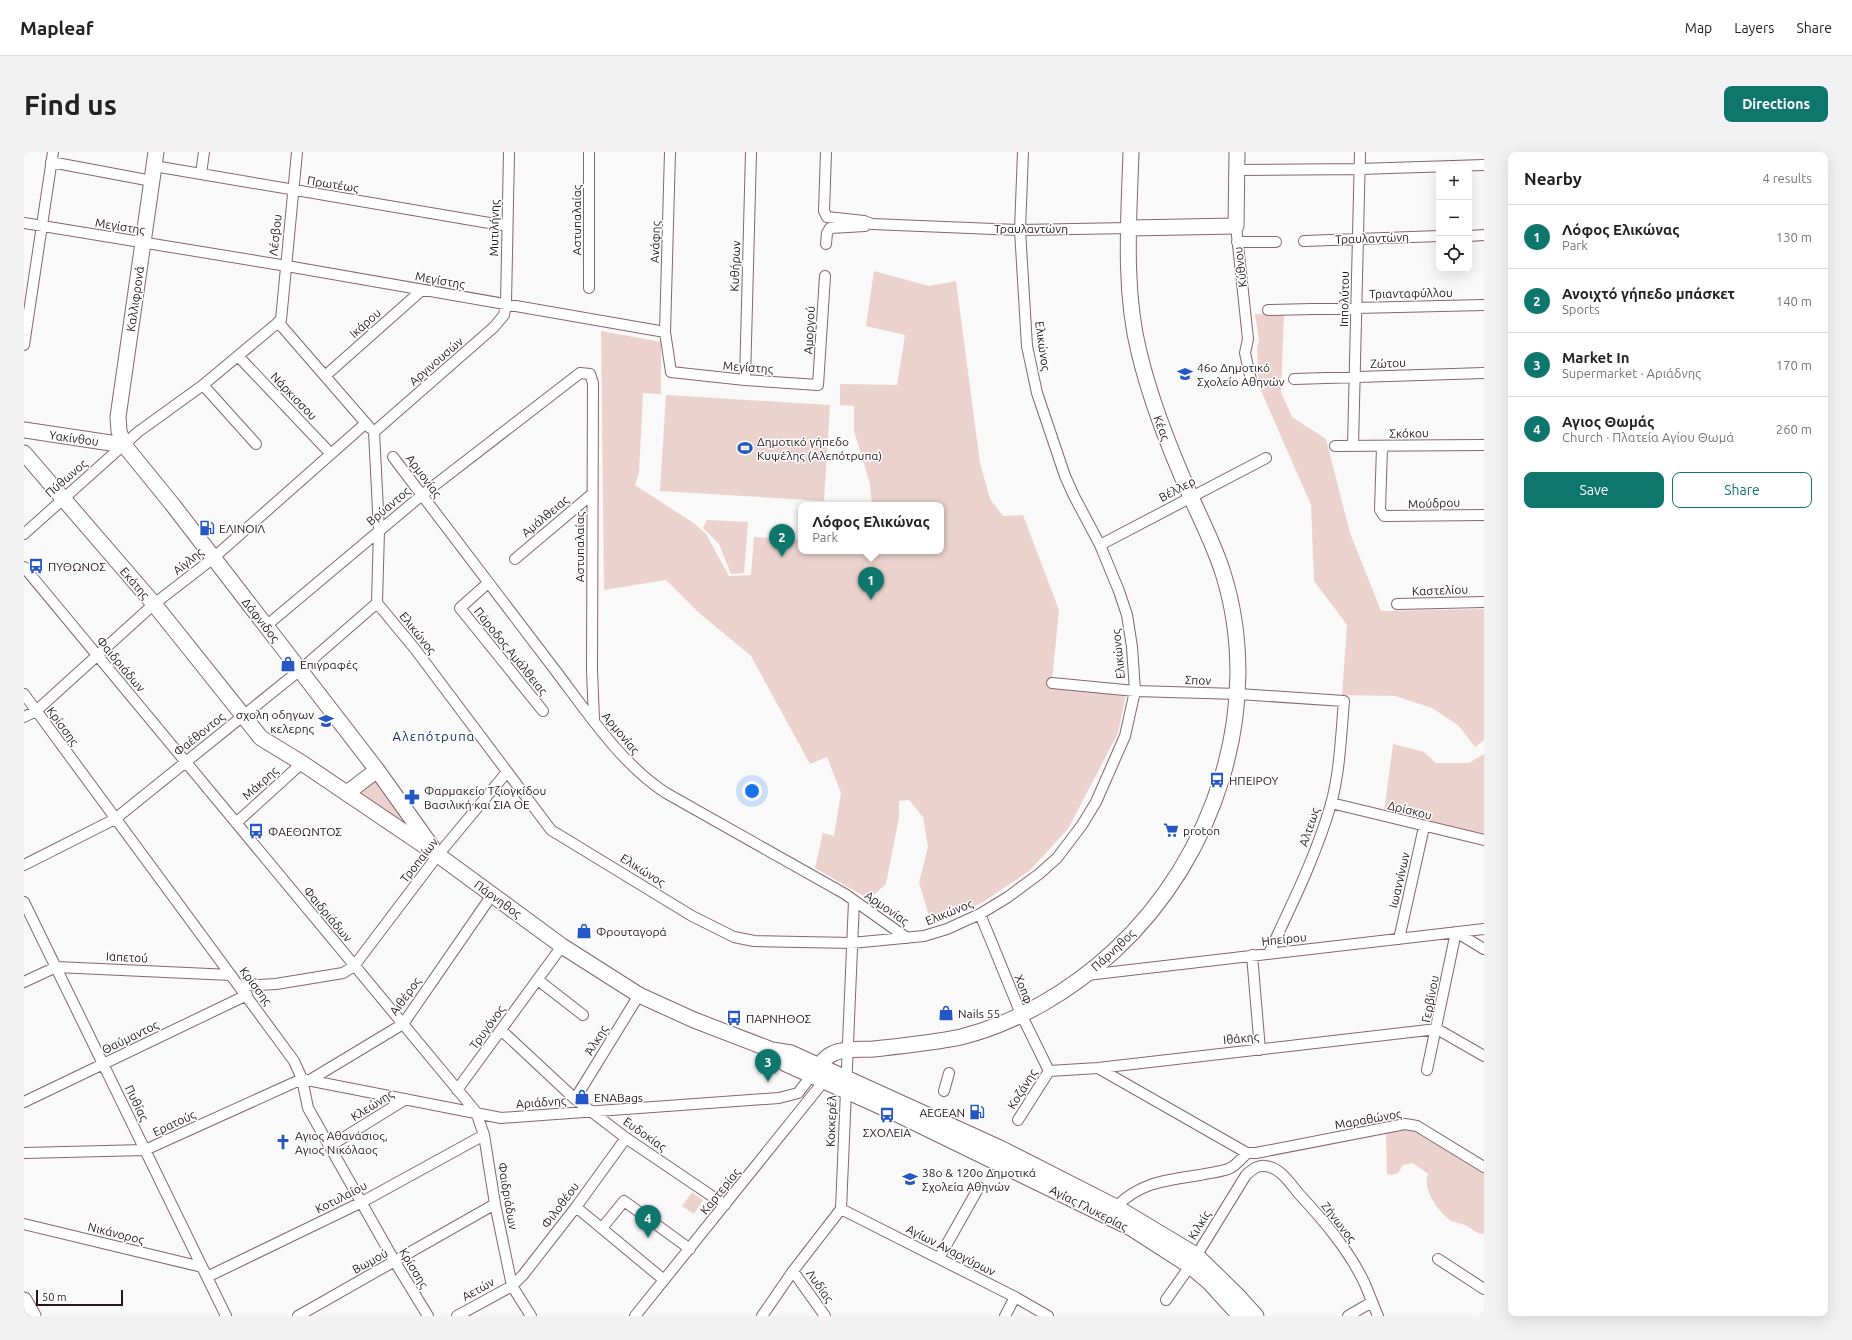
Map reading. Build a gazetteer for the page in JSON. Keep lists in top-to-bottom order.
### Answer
{
  "streets": {
    "street": [
      "Πρωτέως",
      "Αστυπαλαίας",
      "Μεγίστης",
      "Μυτιλήνης",
      "Τραυλαντώνη",
      "Λέσβου",
      "Ανάφης",
      "Κυθήρων",
      "Κύθνου",
      "Τριανταφύλλου",
      "Καλλιφρονά",
      "Ιππολύτου",
      "Ικάρου",
      "Αμοργού",
      "Ελικώνος",
      "Αργινουσών",
      "Ζώτου",
      "Νάρκισσου",
      "Κέας",
      "Σκόκου",
      "Υακίνθου",
      "Αρμονίας",
      "Πύθωνος",
      "Βέλλερ",
      "Μούδρου",
      "Βρύαντος",
      "Αμάλθειας",
      "Αίγλης",
      "Εκάτης",
      "Καστελίου",
      "Δάφνιδος",
      "Πάροδος Αμάλθειας",
      "Φαιδριάδων",
      "Σπον",
      "Κρίσσης",
      "Φαέθοντος",
      "Μάκρης",
      "Δρίσκου",
      "Αλτεως",
      "Τροπαίων",
      "Ιωαννίνων",
      "Πάρνηθος",
      "Ηπείρου",
      "Ιαπετού",
      "Χοπφ",
      "Αιθέρος",
      "Γερβίνου",
      "Τρυγόνος",
      "Θαύμαντος",
      "Ιθάκης",
      "Άλκης",
      "Κοζάνης",
      "Αριάδνης",
      "Πυθίας",
      "Κλεώνης",
      "Μαραθώνος",
      "Κοκκερέλ",
      "Ερατούς",
      "Ευδοκίας",
      "Καρτερίας",
      "Κοτυλαίου",
      "Φιλοθέου",
      "Αγίας Γλυκερίας",
      "Ζήνωνος",
      "Κιλκίς",
      "Νικάνορος",
      "Αγίων Αναργύρων",
      "Βωμού",
      "Λυδίας",
      "Αετών"
    ]
  },
  "crossings": [
    ["Πρωτέως", "Μυτιλήνης"],
    ["Πρωτέως", "Λέσβου"],
    ["Πρωτέως", "Καλλιφρονά"],
    ["Αστυπαλαίας", "Αρμονίας"],
    ["Αστυπαλαίας", "Βρύαντος"],
    ["Αστυπαλαίας", "Αμάλθειας"],
    ["Μεγίστης", "Μυτιλήνης"],
    ["Μεγίστης", "Λέσβου"],
    ["Μεγίστης", "Ανάφης"],
    ["Μεγίστης", "Κυθήρων"],
    ["Μεγίστης", "Καλλιφρονά"],
    ["Μεγίστης", "Ικάρου"],
    ["Μεγίστης", "Αμοργού"],
    ["Μεγίστης", "Αργινουσών"],
    ["Μυτιλήνης", "Αργινουσών"],
    ["Τραυλαντώνη", "Κύθνου"],
    ["Τραυλαντώνη", "Ιππολύτου"],
    ["Τραυλαντώνη", "Ελικώνος"],
    ["Τραυλαντώνη", "Κέας"],
    ["Λέσβου", "Πύθωνος"],
    ["Τριανταφύλλου", "Ιππολύτου"],
    ["Καλλιφρονά", "Υακίνθου"],
    ["Καλλιφρονά", "Πύθωνος"],
    ["Καλλιφρονά", "Δάφνιδος"],
    ["Ιππολύτου", "Ζώτου"],
    ["Ιππολύτου", "Σκόκου"],
    ["Ελικώνος", "Αρμονίας"],
    ["Ελικώνος", "Βέλλερ"],
    ["Ελικώνος", "Σπον"],
    ["Ελικώνος", "Φαέθοντος"],
    ["Ελικώνος", "Τροπαίων"],
    ["Ελικώνος", "Χοπφ"],
    ["Ελικώνος", "Κοκκερέλ"],
    ["Νάρκισσου", "Πύθωνος"],
    ["Νάρκισσου", "Αίγλης"],
    ["Κέας", "Βέλλερ"],
    ["Κέας", "Σπον"],
    ["Κέας", "Πάρνηθος"],
    ["Σκόκου", "Μούδρου"],
    ["Υακίνθου", "Πύθωνος"],
    ["Υακίνθου", "Δάφνιδος"],
    ["Αρμονίας", "Βρύαντος"],
    ["Αρμονίας", "Πάροδος Αμάλθειας"],
    ["Αρμονίας", "Κοκκερέλ"],
    ["Πύθωνος", "Εκάτης"],
    ["Πύθωνος", "Δάφνιδος"],
    ["Βρύαντος", "Δάφνιδος"],
    ["Αίγλης", "Εκάτης"],
    ["Αίγλης", "Δάφνιδος"],
    ["Αίγλης", "Φαιδριάδων"],
    ["Αίγλης", "Κρίσσης"],
    ["Εκάτης", "Φαέθοντος"],
    ["Εκάτης", "Πάρνηθος"],
    ["Δάφνιδος", "Φαέθοντος"],
    ["Δάφνιδος", "Τροπαίων"],
    ["Δάφνιδος", "Πάρνηθος"],
    ["Φαιδριάδων", "Φαέθοντος"],
    ["Φαιδριάδων", "Μάκρης"],
    ["Φαιδριάδων", "Τροπαίων"],
    ["Φαιδριάδων", "Αιθέρος"],
    ["Φαιδριάδων", "Τρυγόνος"],
    ["Φαιδριάδων", "Αριάδνης"],
    ["Φαιδριάδων", "Κοτυλαίου"],
    ["Φαιδριάδων", "Φιλοθέου"],
    ["Φαιδριάδων", "Βωμού"],
    ["Φαιδριάδων", "Αετών"],
    ["Σπον", "Αλτεως"],
    ["Σπον", "Πάρνηθος"],
    ["Κρίσσης", "Φαέθοντος"],
    ["Κρίσσης", "Ιαπετού"],
    ["Κρίσσης", "Αιθέρος"],
    ["Κρίσσης", "Θαύμαντος"],
    ["Κρίσσης", "Αριάδνης"],
    ["Κρίσσης", "Κλεώνης"],
    ["Κρίσσης", "Ερατούς"],
    ["Κρίσσης", "Κοτυλαίου"],
    ["Κρίσσης", "Βωμού"],
    ["Φαέθοντος", "Πάρνηθος"],
    ["Μάκρης", "Πάρνηθος"],
    ["Δρίσκου", "Αλτεως"],
    ["Δρίσκου", "Ιωαννίνων"],
    ["Αλτεως", "Ηπείρου"],
    ["Τροπαίων", "Πάρνηθος"],
    ["Ιωαννίνων", "Ηπείρου"],
    ["Πάρνηθος", "Ηπείρου"],
    ["Πάρνηθος", "Χοπφ"],
    ["Πάρνηθος", "Αιθέρος"],
    ["Πάρνηθος", "Τρυγόνος"],
    ["Πάρνηθος", "Άλκης"],
    ["Πάρνηθος", "Κοκκερέλ"],
    ["Πάρνηθος", "Καρτερίας"],
    ["Πάρνηθος", "Αγίας Γλυκερίας"],
    ["Ηπείρου", "Γερβίνου"],
    ["Ιαπετού", "Πυθίας"],
    ["Χοπφ", "Ιθάκης"],
    ["Χοπφ", "Κοζάνης"],
    ["Αιθέρος", "Αριάδνης"],
    ["Αιθέρος", "Ερατούς"],
    ["Γερβίνου", "Ιθάκης"],
    ["Τρυγόνος", "Ευδοκίας"],
    ["Θαύμαντος", "Πυθίας"],
    ["Ιθάκης", "Κοζάνης"],
    ["Άλκης", "Ευδοκίας"],
    ["Αριάδνης", "Κλεώνης"],
    ["Αριάδνης", "Ερατούς"],
    ["Αριάδνης", "Ευδοκίας"],
    ["Πυθίας", "Ερατούς"],
    ["Πυθίας", "Κοτυλαίου"],
    ["Πυθίας", "Νικάνορος"],
    ["Κοκκερέλ", "Αγίας Γλυκερίας"],
    ["Κοκκερέλ", "Αγίων Αναργύρων"],
    ["Ευδοκίας", "Καρτερίας"],
    ["Ευδοκίας", "Φιλοθέου"],
    ["Φιλοθέου", "Αετών"],
    ["Αγίας Γλυκερίας", "Κιλκίς"],
    ["Ζήνωνος", "Κιλκίς"]
  ],
  "districts": ["Αλεπότρυπα"],
  "places": {
    "school or university": ["46ο Δημοτικό Σχολείο Αθηνών", "σχολη οδηγων κελερης", "38ο & 120ο Δημοτικά Σχολεία Αθηνών"],
    "sports": ["Δημοτικό γήπεδο Κυψέλης (Αλεπότρυπα)"],
    "fuel station": ["ΕΛΙΝΟΙΛ", "AEGEAN"],
    "bus stop": [
      "ΠΥΘΩΝΟΣ",
      "ΗΠΕΙΡΟΥ",
      "ΦΑΕΘΩΝΤΟΣ",
      "ΠΑΡΝΗΘΟΣ",
      "ΣΧΟΛΕΙΑ"
    ],
    "shop": [
      "Επιγραφές",
      "Φρουταγορά",
      "Nails 55",
      "ENABags"
    ],
    "pharmacy": ["Φαρμακείο Τζιογκίδου Βασιλική και ΣΙΑ ΟΕ"],
    "supermarket": ["proton"],
    "church": ["Αγιος Αθανάσιος, Αγιος Νικόλαος"]
  },
  "scale_bar": "50 m",
  "page": {
    "header": "Mapleaf",
    "nav": ["Map", "Layers", "Share"],
    "buttons": [
      "Directions",
      ["Save", "Share"]
    ],
    "title": "Find us",
    "heading": ["Nearby", "4 results"],
    "map_buttons": ["+", "−"],
    "list": [
      {
        "mark": "1",
        "name": "Λόφος Ελικώνας",
        "note": "Park",
        "value": "130 m"
      },
      {
        "mark": "2",
        "name": "Ανοιχτό γήπεδο μπάσκετ",
        "note": "Sports",
        "value": "140 m"
      },
      {
        "mark": "3",
        "name": "Market In",
        "note": "Supermarket · Αριάδνης",
        "value": "170 m"
      },
      {
        "mark": "4",
        "name": "Αγιος Θωμάς",
        "note": "Church · Πλατεία Αγίου Θωμά",
        "value": "260 m"
      }
    ],
    "popup": ["Λόφος Ελικώνας", "Park"],
    "pins": [
      "2",
      "1",
      "3",
      "4"
    ],
    "scale": "50 m"
  }
}
